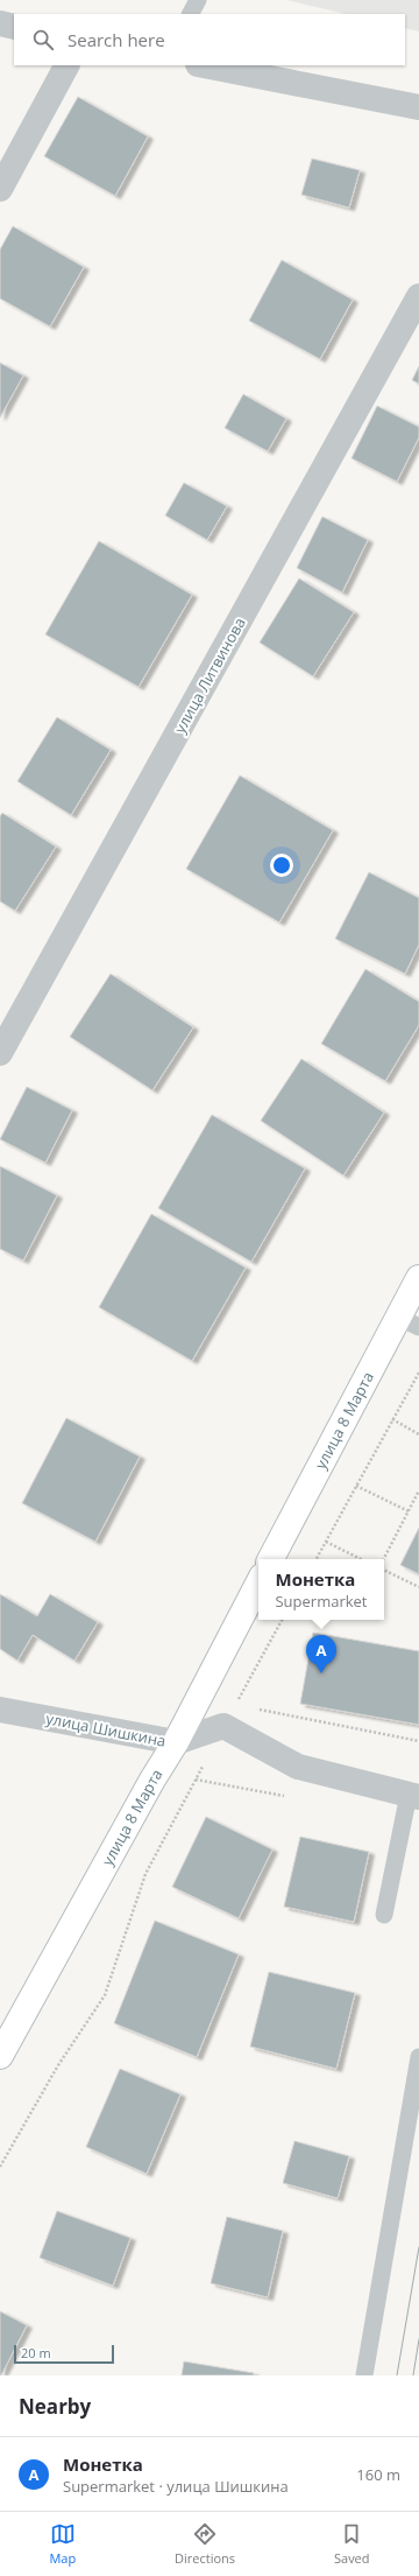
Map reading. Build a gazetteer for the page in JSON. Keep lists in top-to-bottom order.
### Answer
{
  "streets": {
    "street": ["улица Литвинова", "улица 8 Марта", "улица Шишкина"]
  },
  "crossings": [
    ["улица 8 Марта", "улица Шишкина"]
  ],
  "scale_bar": "20 m",
  "page": {
    "search": "Search here",
    "popup": ["Монетка", "Supermarket"],
    "pins": "A",
    "scale": "20 m",
    "heading": "Nearby",
    "list": [
      {
        "mark": "A",
        "name": "Монетка",
        "note": "Supermarket · улица Шишкина",
        "value": "160 m"
      }
    ],
    "nav": ["Map", "Directions", "Saved"]
  }
}
